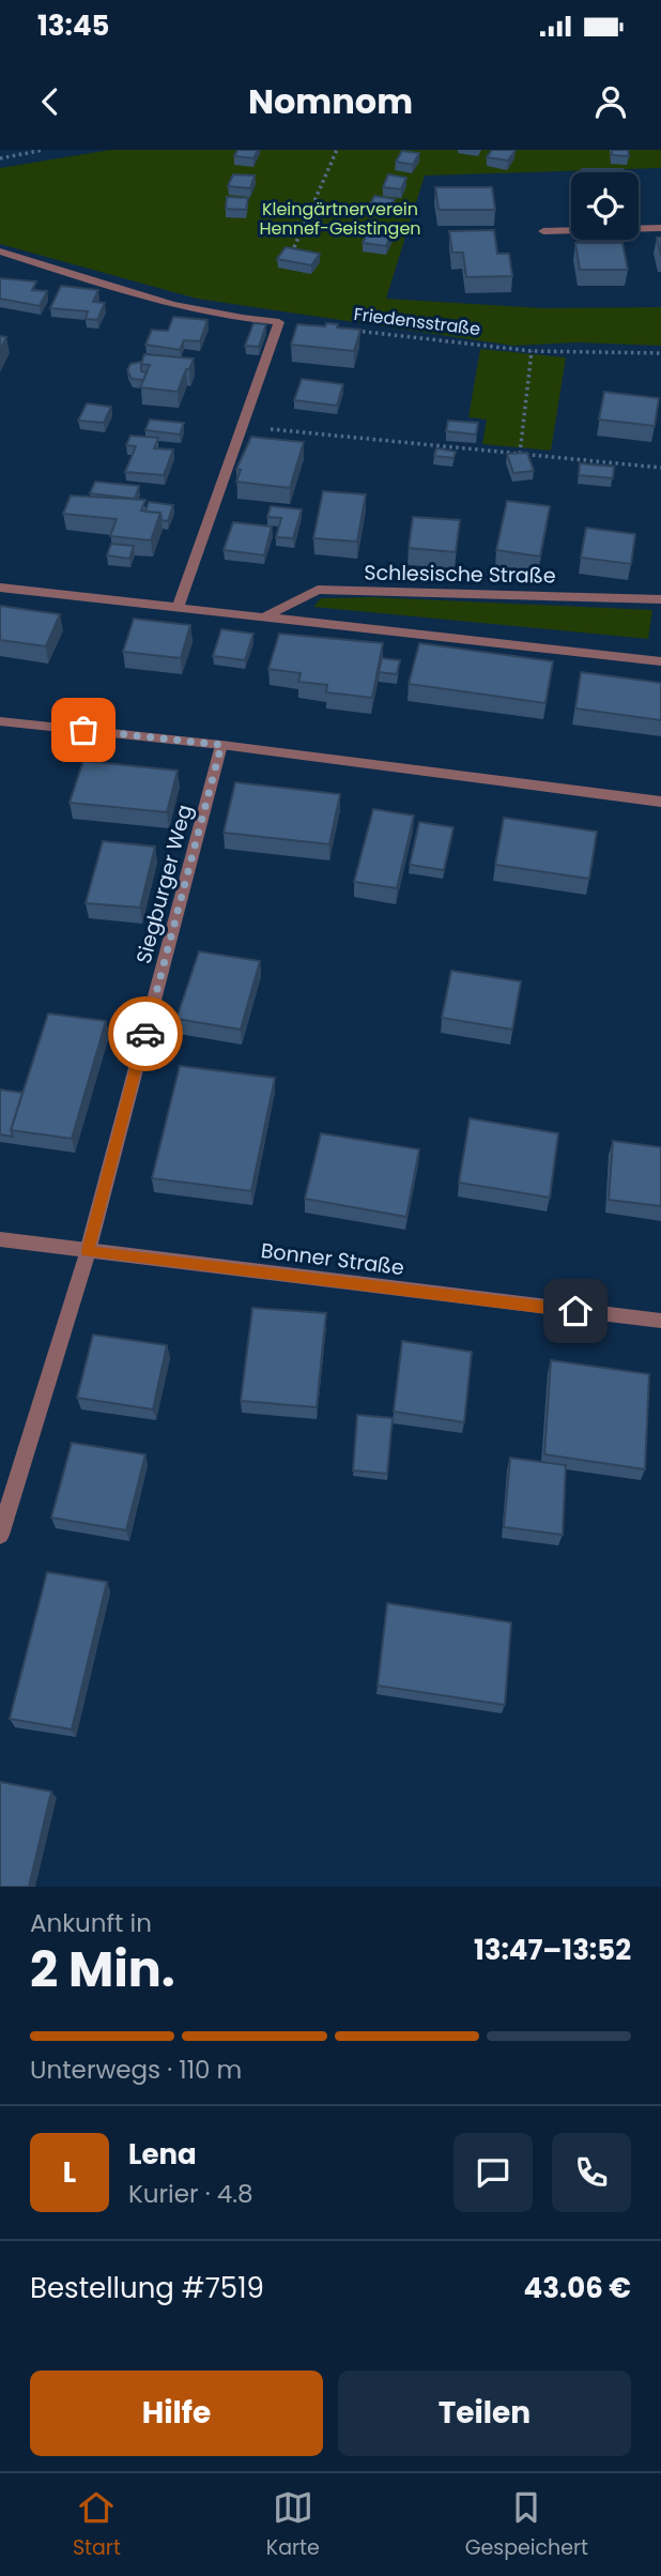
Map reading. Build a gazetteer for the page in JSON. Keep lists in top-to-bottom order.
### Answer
{
  "streets": {
    "street": ["Schlesische Straße", "Siegburger Weg", "Bonner Straße"],
    "path": ["Friedensstraße"]
  },
  "crossings": [
    ["Siegburger Weg", "Bonner Straße"]
  ],
  "parks": ["Kleingärtnerverein Hennef-Geistingen"],
  "page": {
    "status": "13:45",
    "header": "Nomnom",
    "heading": ["2 Min.", "Ankunft in", "13:47–13:52"],
    "panel": [
      "Lena",
      "Kurier · 4.8",
      "Bestellung #7519",
      "43.06 €"
    ],
    "bar": "Unterwegs · 110 m",
    "round": "L",
    "buttons": ["Hilfe", "Teilen"],
    "tabs": ["Start", "Karte", "Gespeichert"]
  }
}
